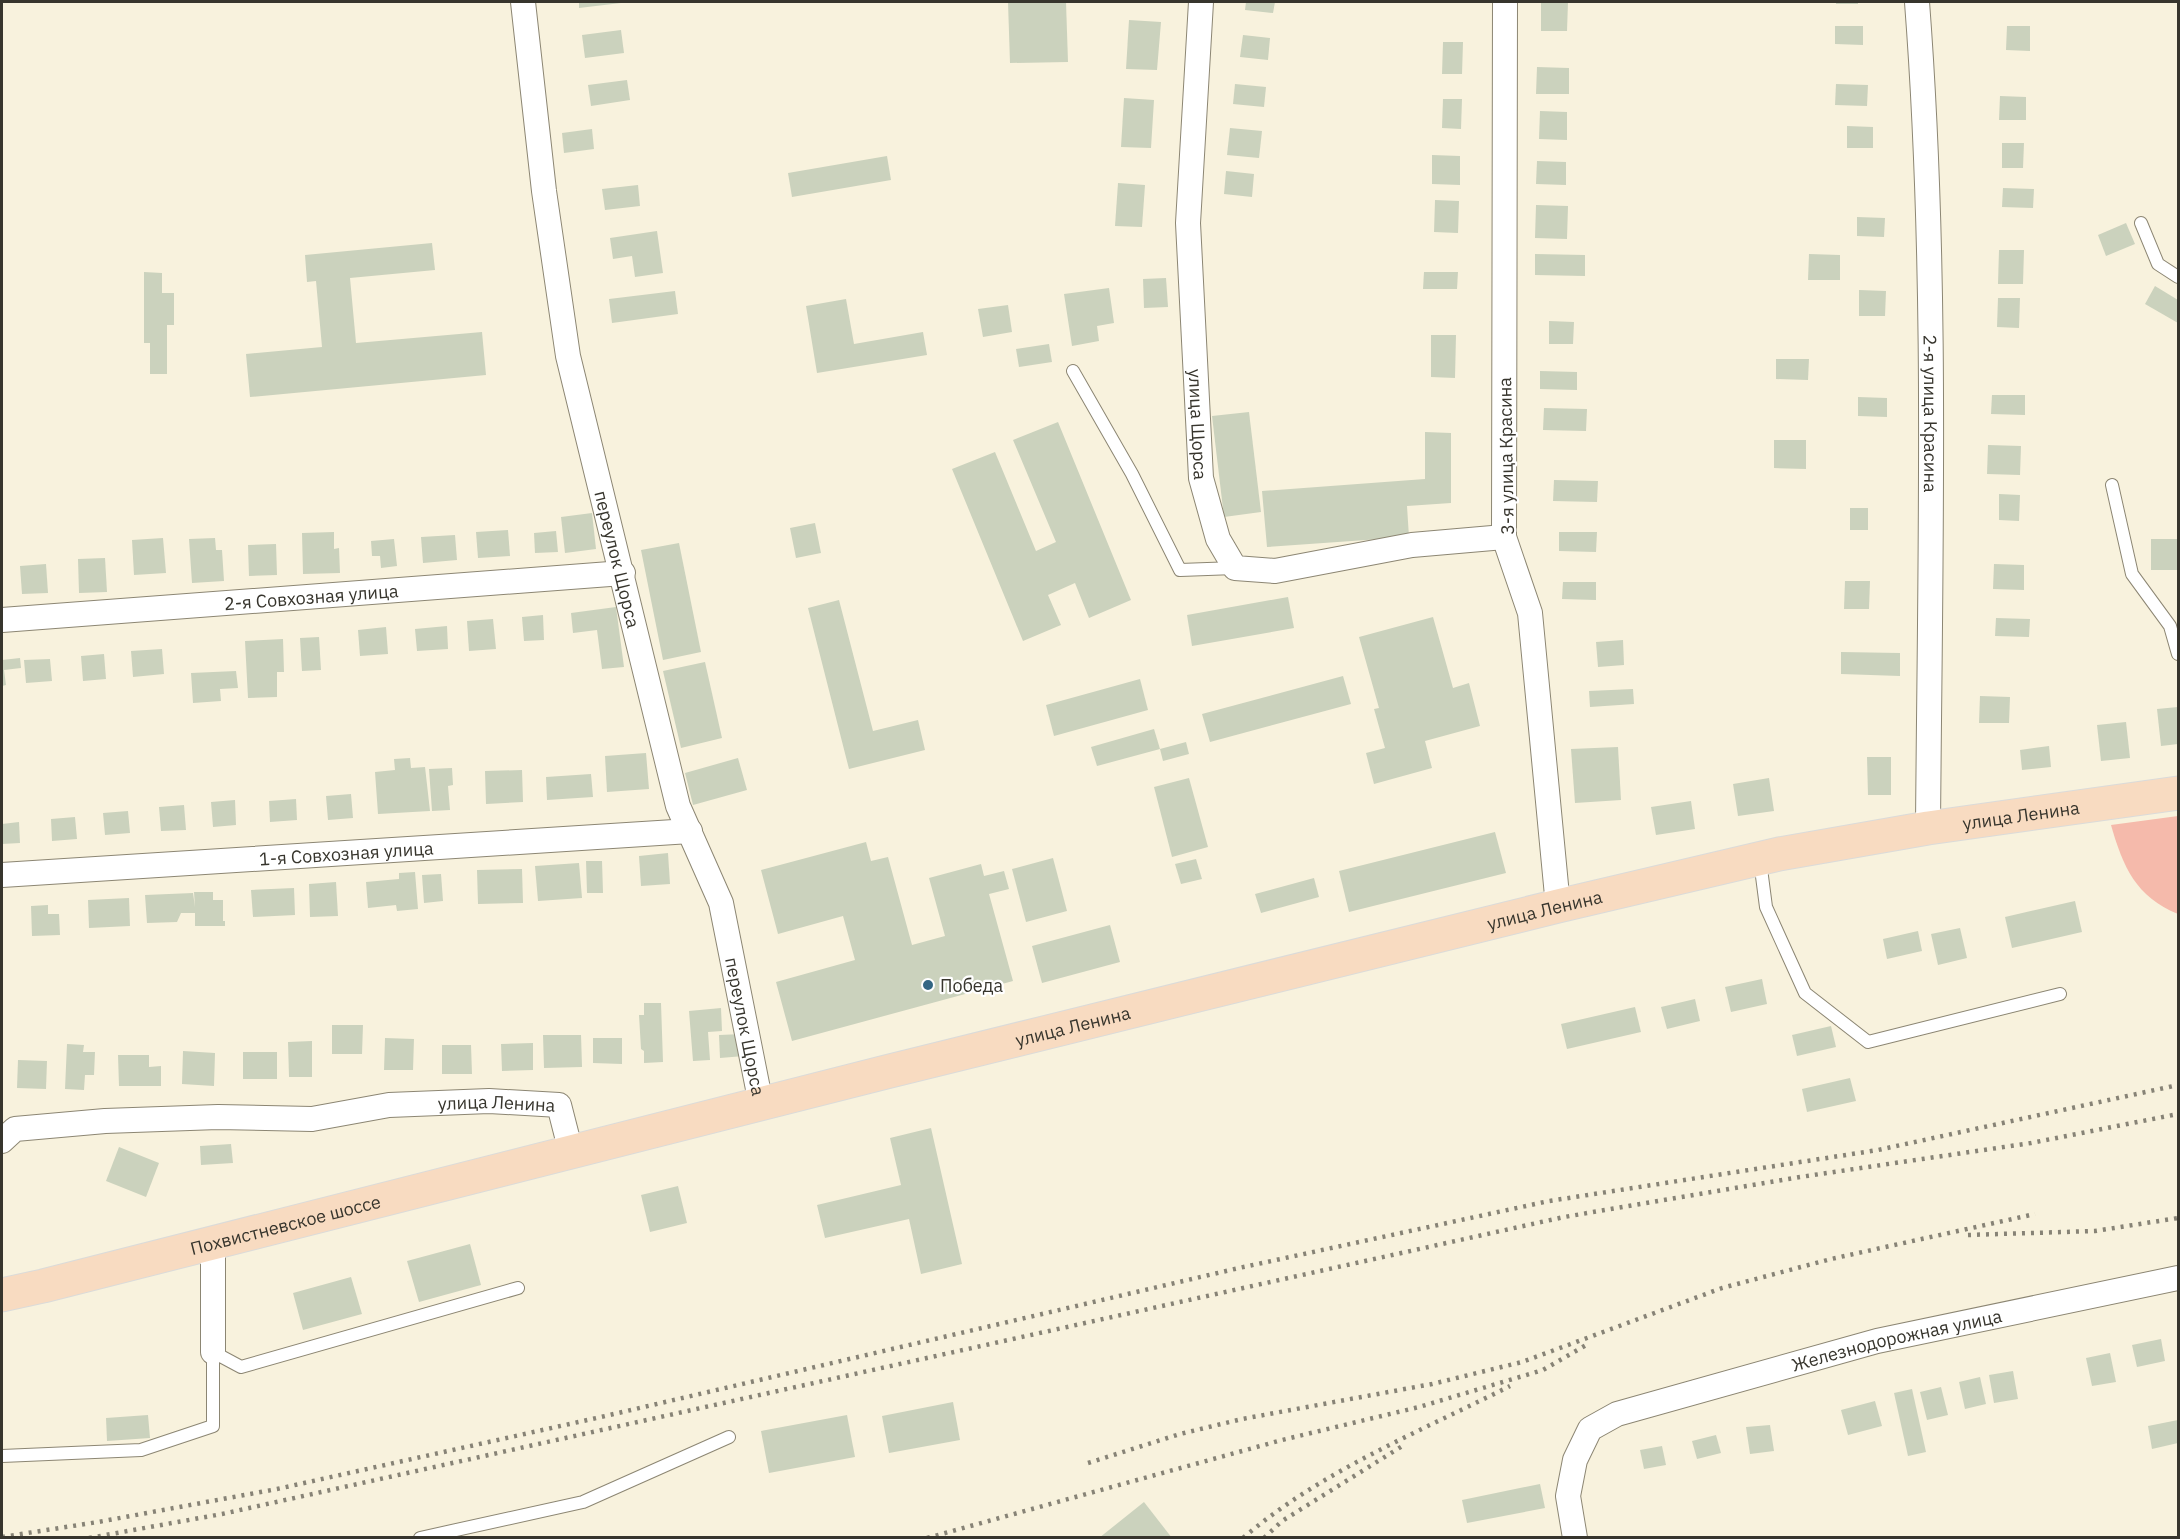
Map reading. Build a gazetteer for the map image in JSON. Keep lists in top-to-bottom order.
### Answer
{
  "streets": {
    "main road": ["улица Ленина", "Похвистневское шоссе"],
    "street": [
      "2-я улица Красина",
      "улица Щорса",
      "3-я улица Красина",
      "переулок Щорса",
      "2-я Совхозная улица",
      "1-я Совхозная улица",
      "Железнодорожная улица"
    ]
  },
  "crossings": [
    ["2-я улица Красина", "улица Ленина"],
    ["3-я улица Красина", "улица Ленина"],
    ["переулок Щорса", "2-я Совхозная улица"],
    ["переулок Щорса", "улица Ленина"],
    ["переулок Щорса", "1-я Совхозная улица"],
    ["улица Ленина", "Похвистневское шоссе"]
  ],
  "places": ["Победа"]
}
